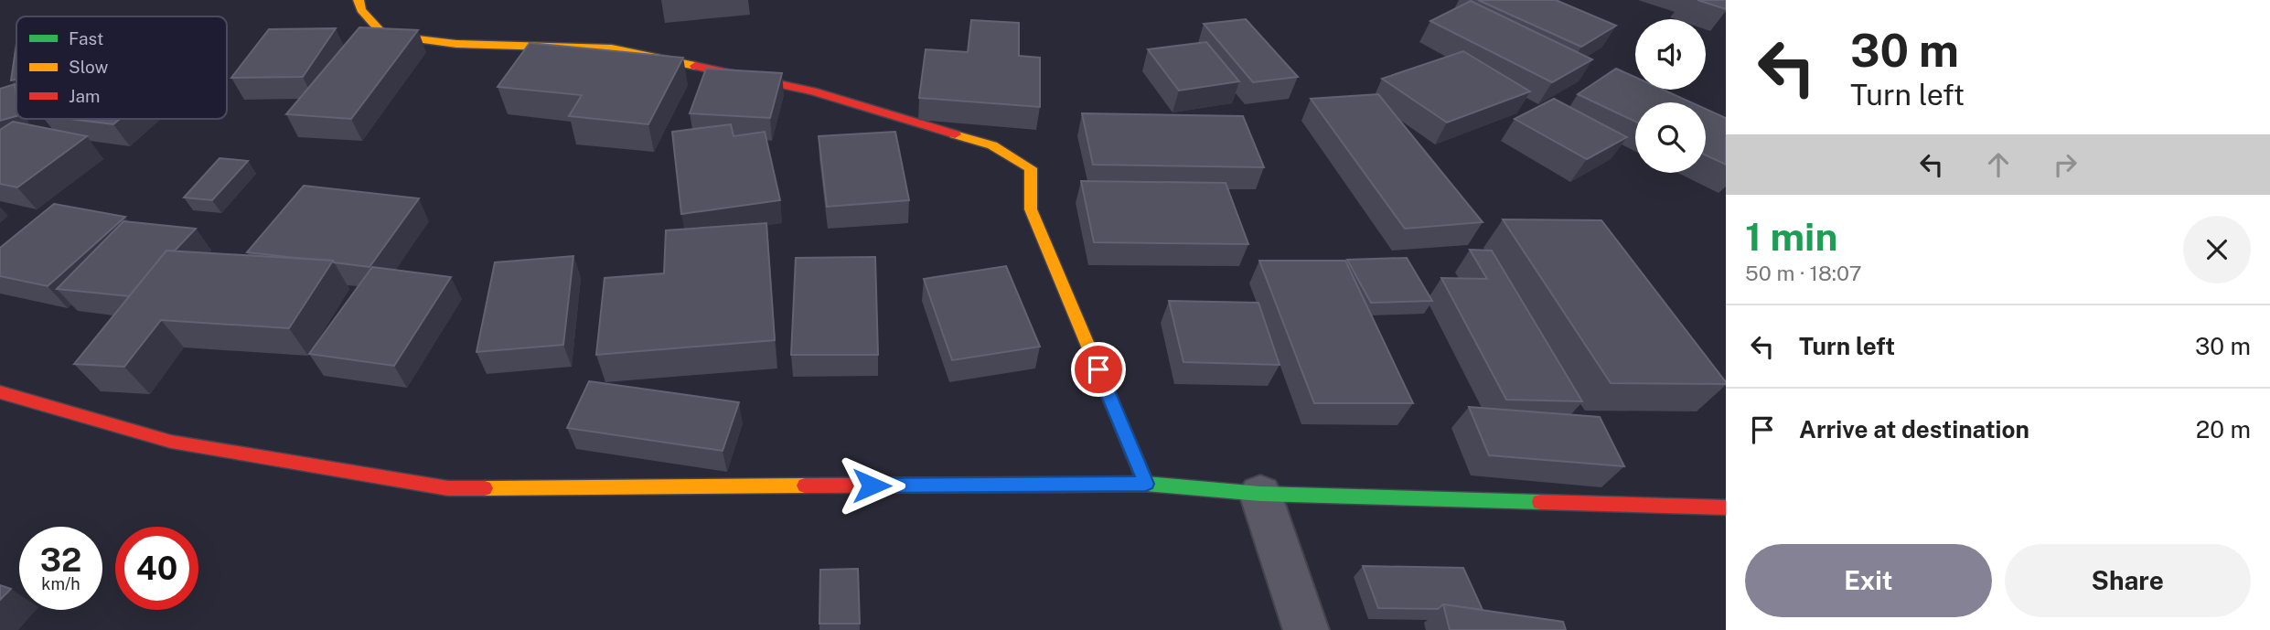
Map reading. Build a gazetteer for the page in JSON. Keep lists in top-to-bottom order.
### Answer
{
  "legend": ["Fast", "Slow", "Jam"],
  "page": {
    "turn": ["30 m", "Turn left"],
    "heading": ["1 min", "50 m · 18:07"],
    "list": [
      {
        "name": "Turn left",
        "value": "30 m"
      },
      {
        "name": "Arrive at destination",
        "value": "20 m"
      }
    ],
    "speed": "32 km/h",
    "limit": "40",
    "buttons": ["Exit", "Share"]
  }
}
